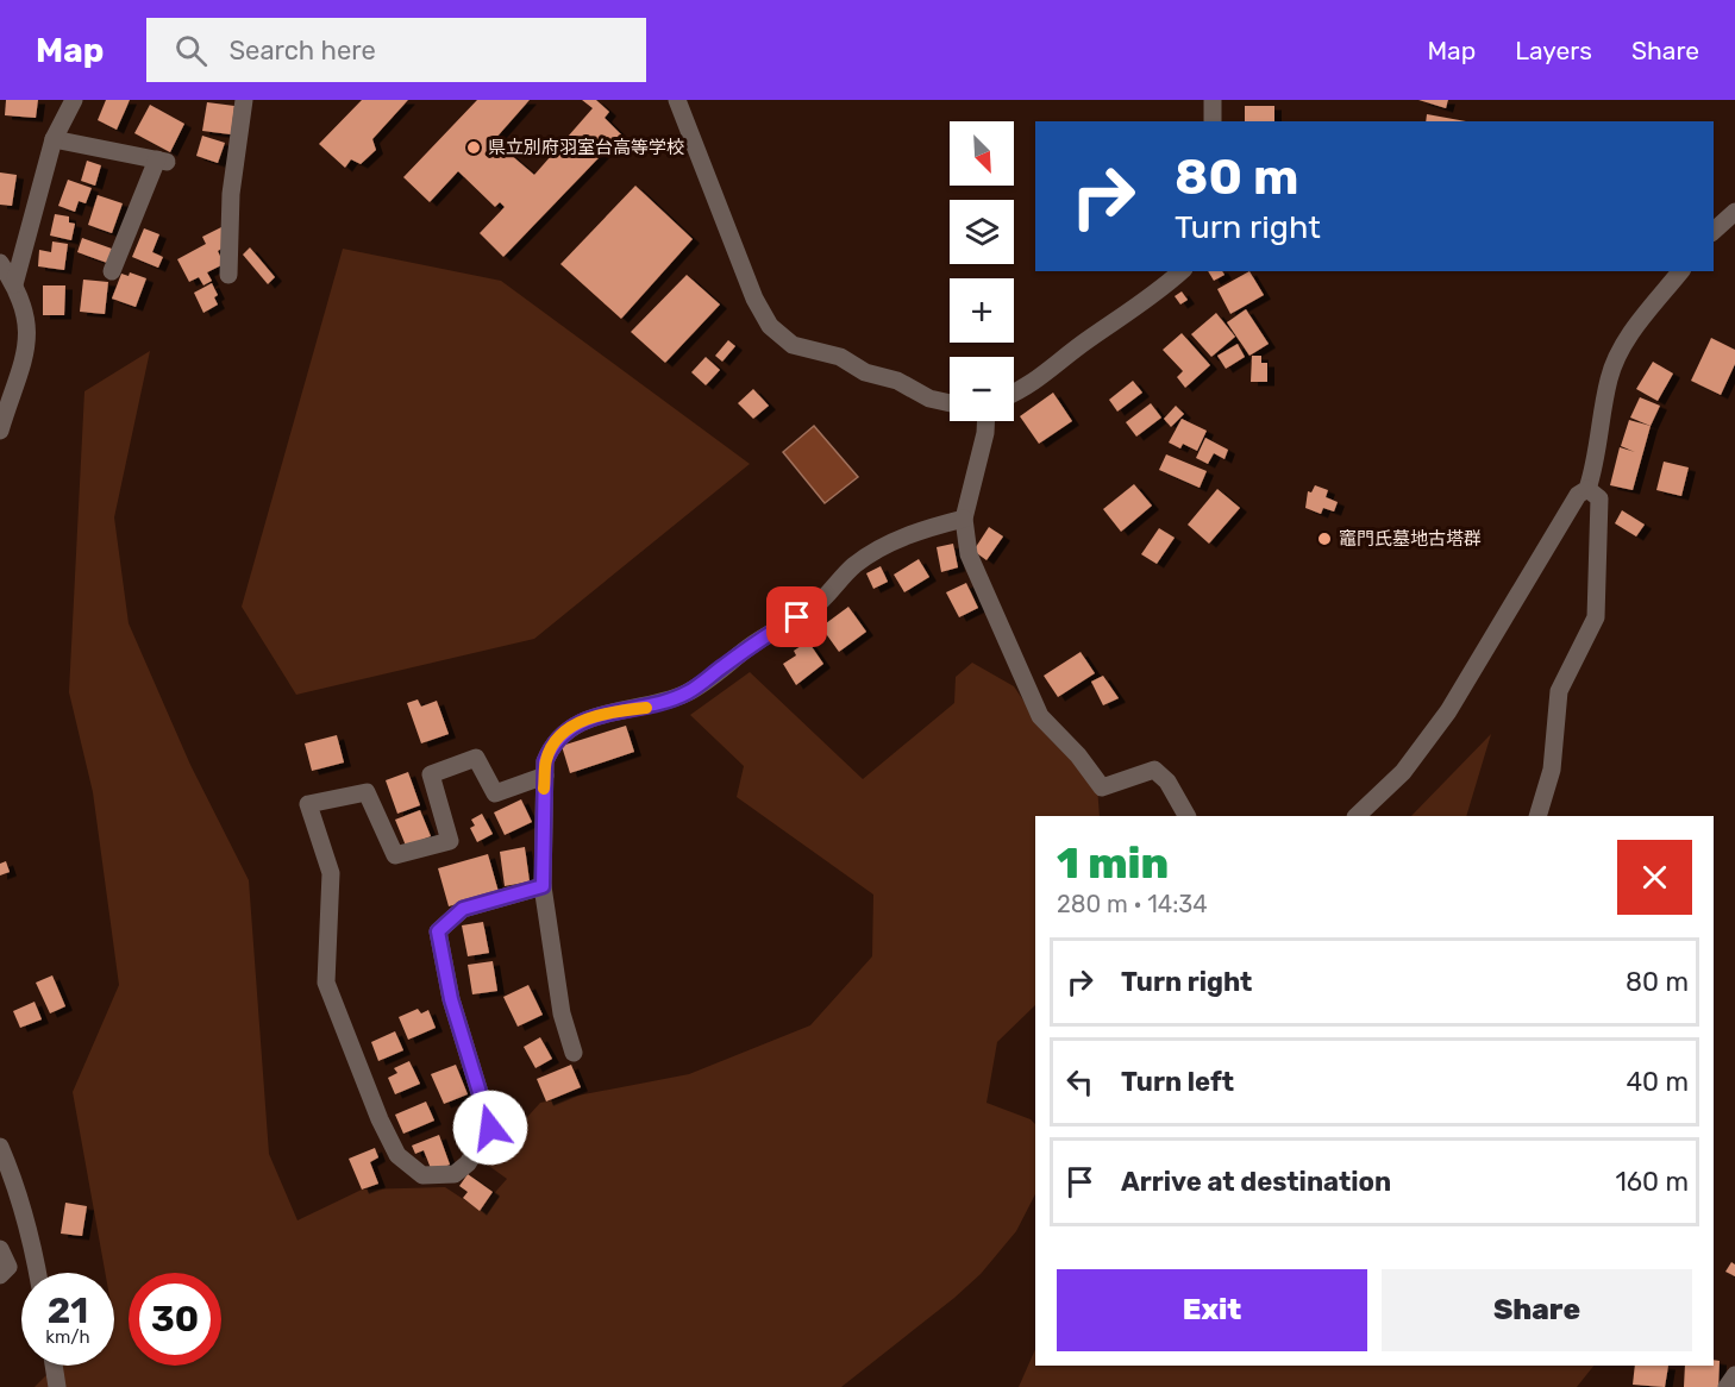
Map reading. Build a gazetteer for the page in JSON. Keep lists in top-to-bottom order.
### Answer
{
  "places": ["県立別府羽室台高等学校", "竈門氏墓地古塔群"],
  "north": "bottom right",
  "page": {
    "header": "Map",
    "search": "Search here",
    "nav": ["Map", "Layers", "Share"],
    "map_buttons": ["+", "−"],
    "turn": ["80 m", "Turn right"],
    "heading": ["1 min", "280 m · 14:34"],
    "list": [
      {
        "name": "Turn right",
        "value": "80 m"
      },
      {
        "name": "Turn left",
        "value": "40 m"
      },
      {
        "name": "Arrive at destination",
        "value": "160 m"
      }
    ],
    "buttons": ["Exit", "Share"],
    "speed": "21 km/h",
    "limit": "30"
  }
}
